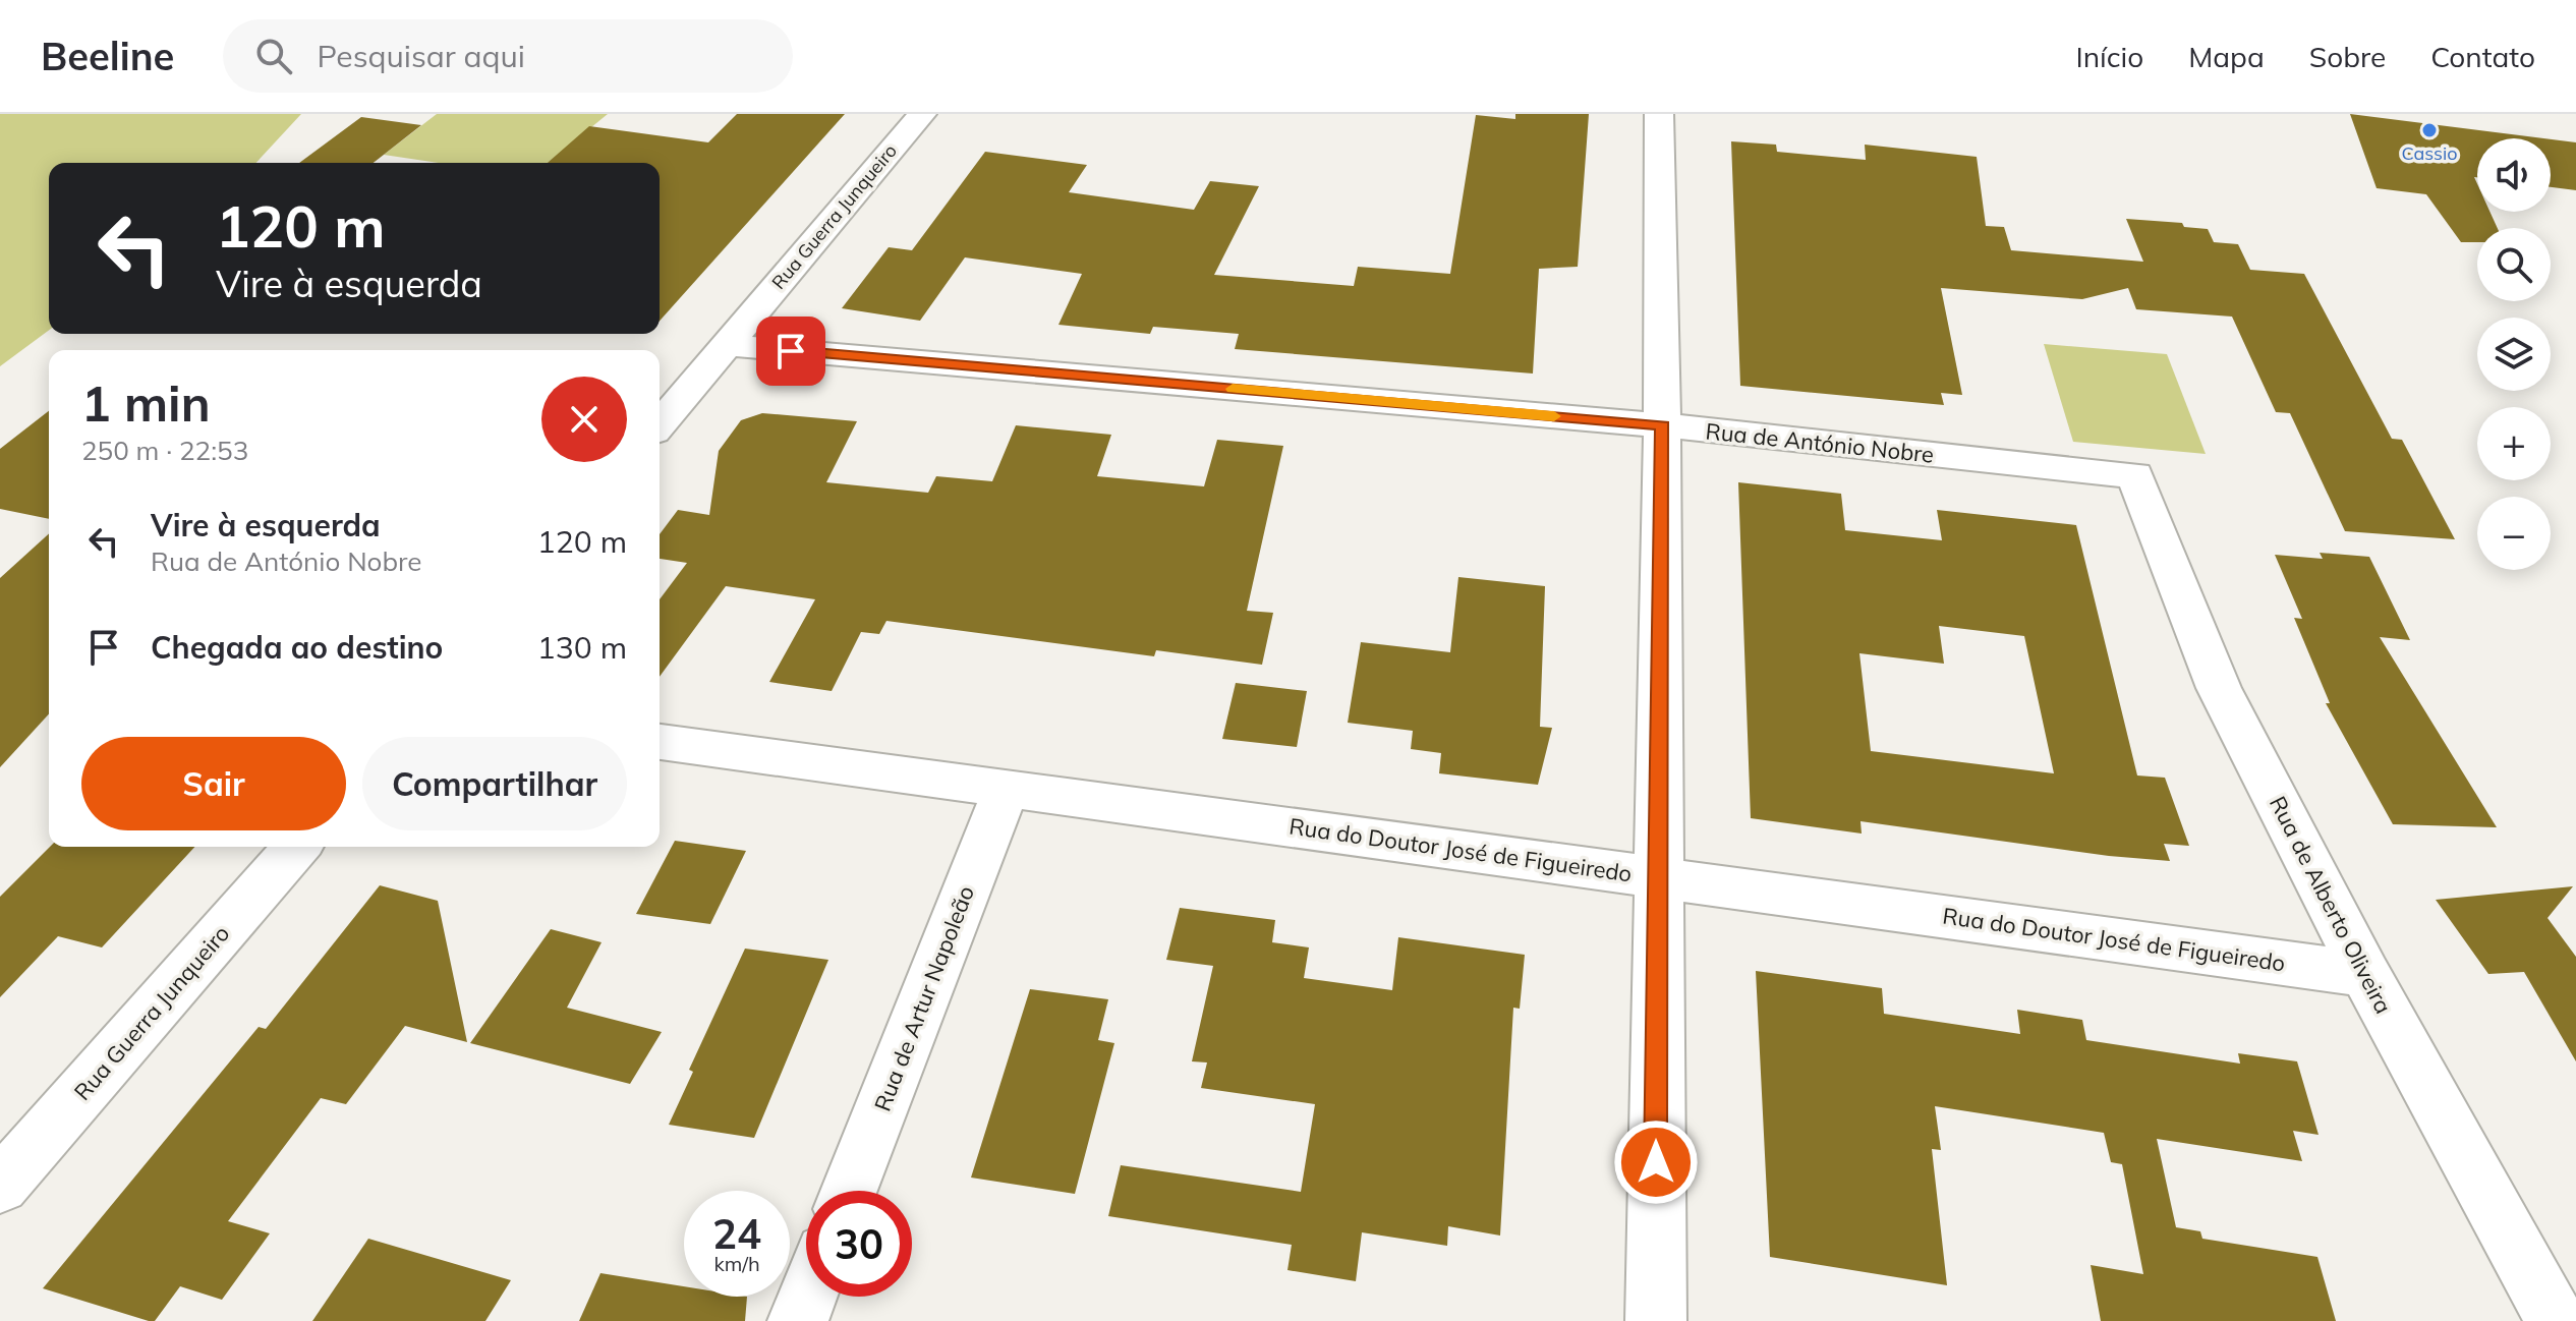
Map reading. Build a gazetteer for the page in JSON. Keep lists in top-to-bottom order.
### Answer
{
  "streets": {
    "street": [
      "Rua Guerra Junqueiro",
      "Rua de António Nobre",
      "Rua do Doutor José de Figueiredo",
      "Rua de Alberto Oliveira",
      "Rua de Artur Napoleão"
    ]
  },
  "crossings": [
    ["Rua Guerra Junqueiro", "Rua de António Nobre"],
    ["Rua de António Nobre", "Rua de Alberto Oliveira"],
    ["Rua do Doutor José de Figueiredo", "Rua de Alberto Oliveira"],
    ["Rua do Doutor José de Figueiredo", "Rua de Artur Napoleão"]
  ],
  "places": ["Cassio"],
  "page": {
    "header": "Beeline",
    "search": "Pesquisar aqui",
    "nav": [
      "Início",
      "Mapa",
      "Sobre",
      "Contato"
    ],
    "map_buttons": ["+", "−"],
    "turn": ["120 m", "Vire à esquerda"],
    "heading": ["1 min", "250 m · 22:53"],
    "list": [
      {
        "name": "Vire à esquerda",
        "note": "Rua de António Nobre",
        "value": "120 m"
      },
      {
        "name": "Chegada ao destino",
        "value": "130 m"
      }
    ],
    "buttons": ["Sair", "Compartilhar"],
    "speed": "24 km/h",
    "limit": "30"
  }
}
